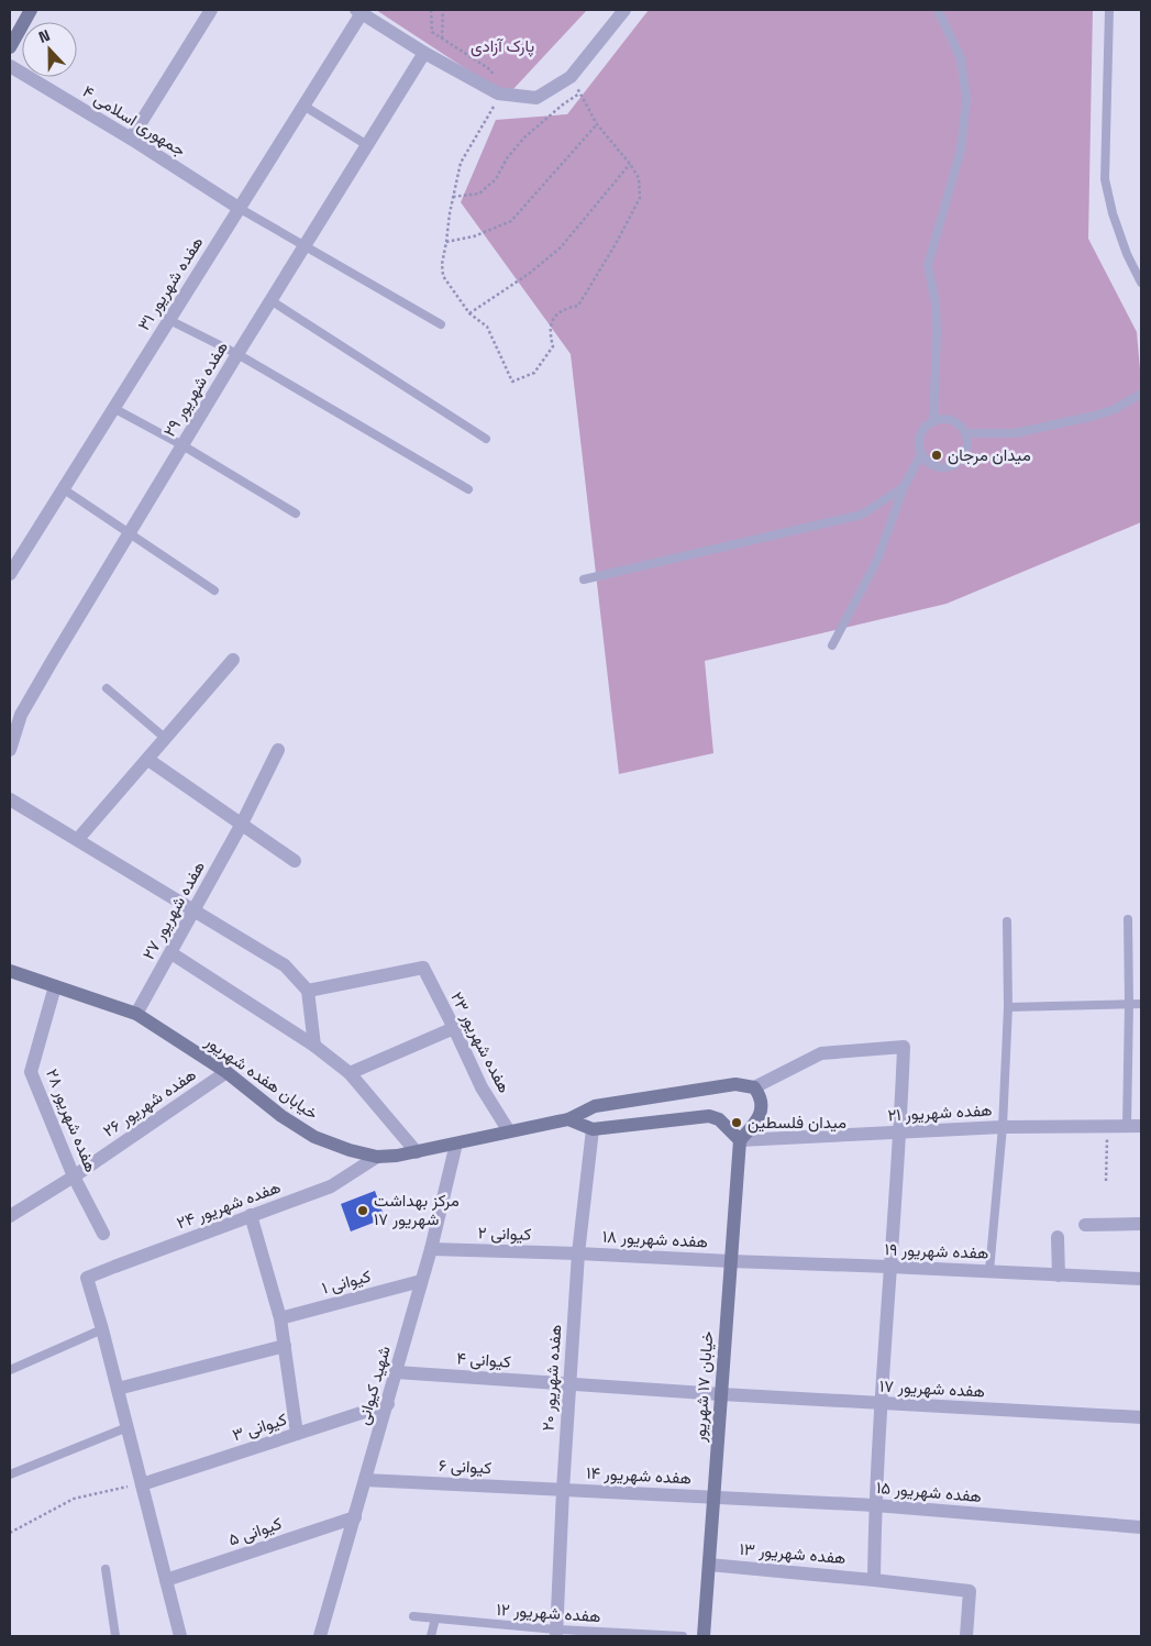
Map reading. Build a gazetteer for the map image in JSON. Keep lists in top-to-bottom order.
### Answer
{
  "streets": {
    "street": [
      "جمهوری اسلامی ۴",
      "هفده شهریور ۳۱",
      "هفده شهریور ۲۹",
      "هفده شهریور ۲۷",
      "هفده شهریور ۲۳",
      "خیابان هفده شهریور",
      "هفده شهریور ۲۶",
      "هفده شهریور ۲۱",
      "هفده شهریور ۲۸",
      "هفده شهریور ۲۴",
      "کیوانی ۲",
      "هفده شهریور ۱۸",
      "هفده شهریور ۱۹",
      "کیوانی ۱",
      "کیوانی ۴",
      "هفده شهریور ۲۰",
      "شهید کیوانی",
      "خیابان ۱۷ شهریور",
      "هفده شهریور ۱۷",
      "کیوانی ۳",
      "کیوانی ۶",
      "هفده شهریور ۱۴",
      "هفده شهریور ۱۵",
      "کیوانی ۵",
      "هفده شهریور ۱۳"
    ],
    "lane": ["هفده شهریور ۱۲"]
  },
  "crossings": [
    ["جمهوری اسلامی ۴", "هفده شهریور ۳۱"],
    ["هفده شهریور ۲۷", "خیابان هفده شهریور"],
    ["هفده شهریور ۲۳", "خیابان هفده شهریور"],
    ["خیابان هفده شهریور", "هفده شهریور ۲۶"],
    ["خیابان هفده شهریور", "هفده شهریور ۲۸"],
    ["خیابان هفده شهریور", "هفده شهریور ۲۴"],
    ["خیابان هفده شهریور", "شهید کیوانی"],
    ["هفده شهریور ۲۶", "هفده شهریور ۲۸"],
    ["هفده شهریور ۲۱", "خیابان ۱۷ شهریور"],
    ["کیوانی ۲", "هفده شهریور ۱۸"],
    ["کیوانی ۲", "هفده شهریور ۲۰"],
    ["کیوانی ۲", "شهید کیوانی"],
    ["هفده شهریور ۱۸", "هفده شهریور ۱۹"],
    ["هفده شهریور ۱۸", "هفده شهریور ۲۰"],
    ["هفده شهریور ۱۸", "خیابان ۱۷ شهریور"],
    ["هفده شهریور ۱۹", "خیابان ۱۷ شهریور"],
    ["کیوانی ۱", "شهید کیوانی"],
    ["کیوانی ۴", "هفده شهریور ۲۰"],
    ["کیوانی ۴", "شهید کیوانی"],
    ["کیوانی ۴", "خیابان ۱۷ شهریور"],
    ["کیوانی ۴", "هفده شهریور ۱۷"],
    ["هفده شهریور ۲۰", "کیوانی ۶"],
    ["هفده شهریور ۲۰", "هفده شهریور ۱۴"],
    ["هفده شهریور ۲۰", "هفده شهریور ۱۲"],
    ["شهید کیوانی", "کیوانی ۳"],
    ["شهید کیوانی", "کیوانی ۶"],
    ["شهید کیوانی", "کیوانی ۵"],
    ["خیابان ۱۷ شهریور", "هفده شهریور ۱۷"],
    ["خیابان ۱۷ شهریور", "هفده شهریور ۱۴"],
    ["خیابان ۱۷ شهریور", "هفده شهریور ۱۵"],
    ["خیابان ۱۷ شهریور", "هفده شهریور ۱۳"],
    ["کیوانی ۶", "هفده شهریور ۱۴"],
    ["هفده شهریور ۱۴", "هفده شهریور ۱۵"]
  ],
  "parks": ["پارک آزادی"],
  "places": ["میدان مرجان", "میدان فلسطین", "مرکز بهداشت ۱۷ شهریور"],
  "north": "top"
}
